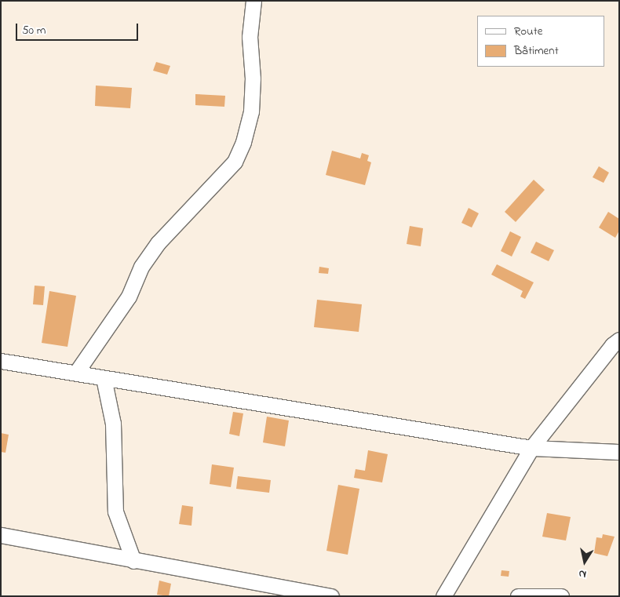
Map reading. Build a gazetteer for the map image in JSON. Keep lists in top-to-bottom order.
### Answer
{
  "legend": ["Route", "Bâtiment"],
  "scale_bar": "50 m",
  "north": "bottom"
}
